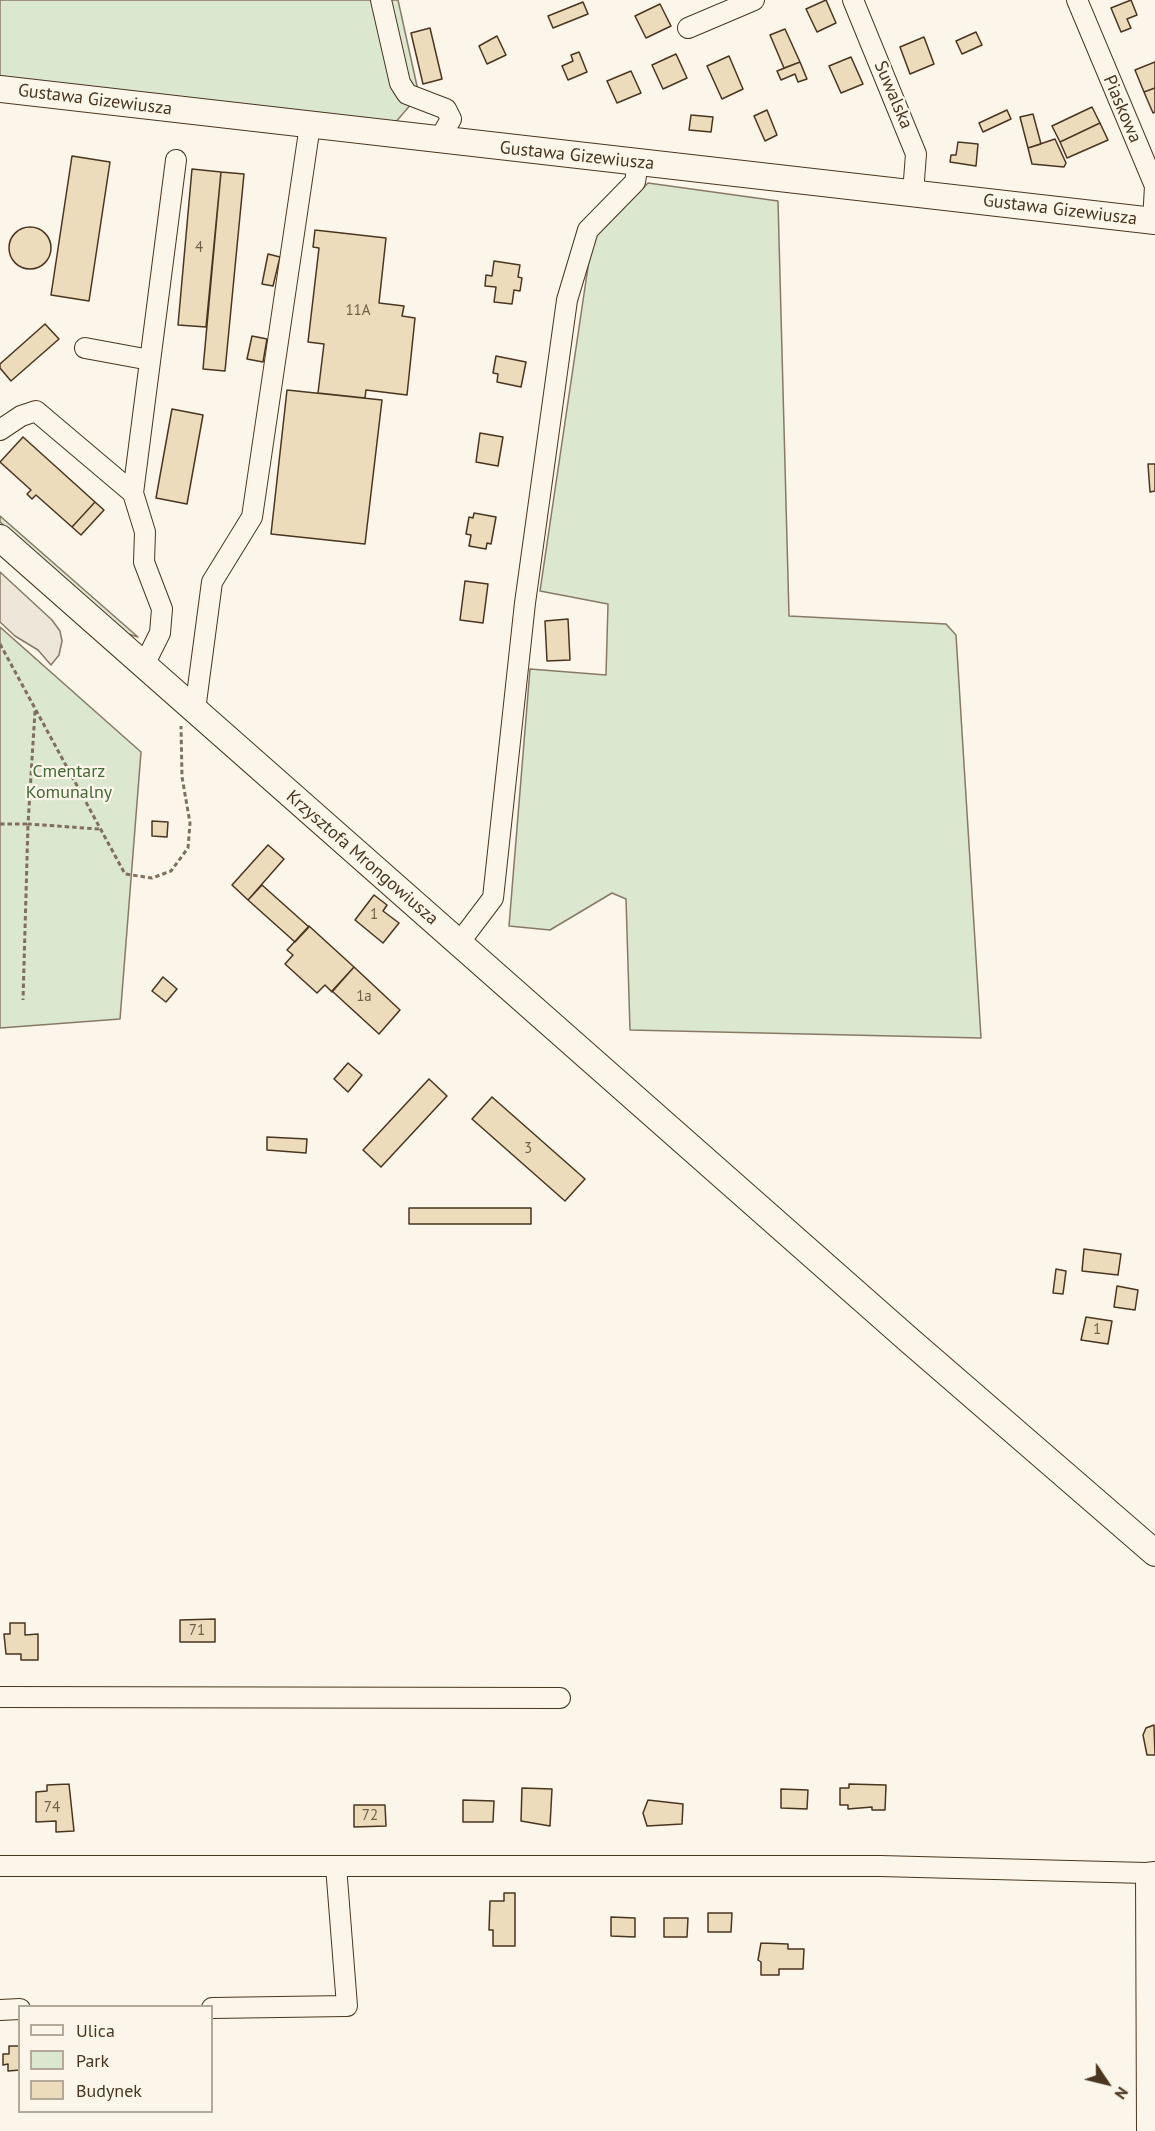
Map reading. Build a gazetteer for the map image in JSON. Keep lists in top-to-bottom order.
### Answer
{
  "streets": {
    "main road": ["Gustawa Gizewiusza", "Krzysztofa Mrongowiusza"],
    "street": ["Suwalska", "Piaskowa"]
  },
  "crossings": [
    ["Suwalska", "Gustawa Gizewiusza"],
    ["Gustawa Gizewiusza", "Piaskowa"]
  ],
  "parks": ["Cmentarz Komunalny"],
  "house_numbers": [
    "4",
    "11A",
    "1",
    "1a",
    "3",
    "1",
    "71",
    "74",
    "72"
  ],
  "legend": ["Ulica", "Park", "Budynek"],
  "north": "bottom right"
}
